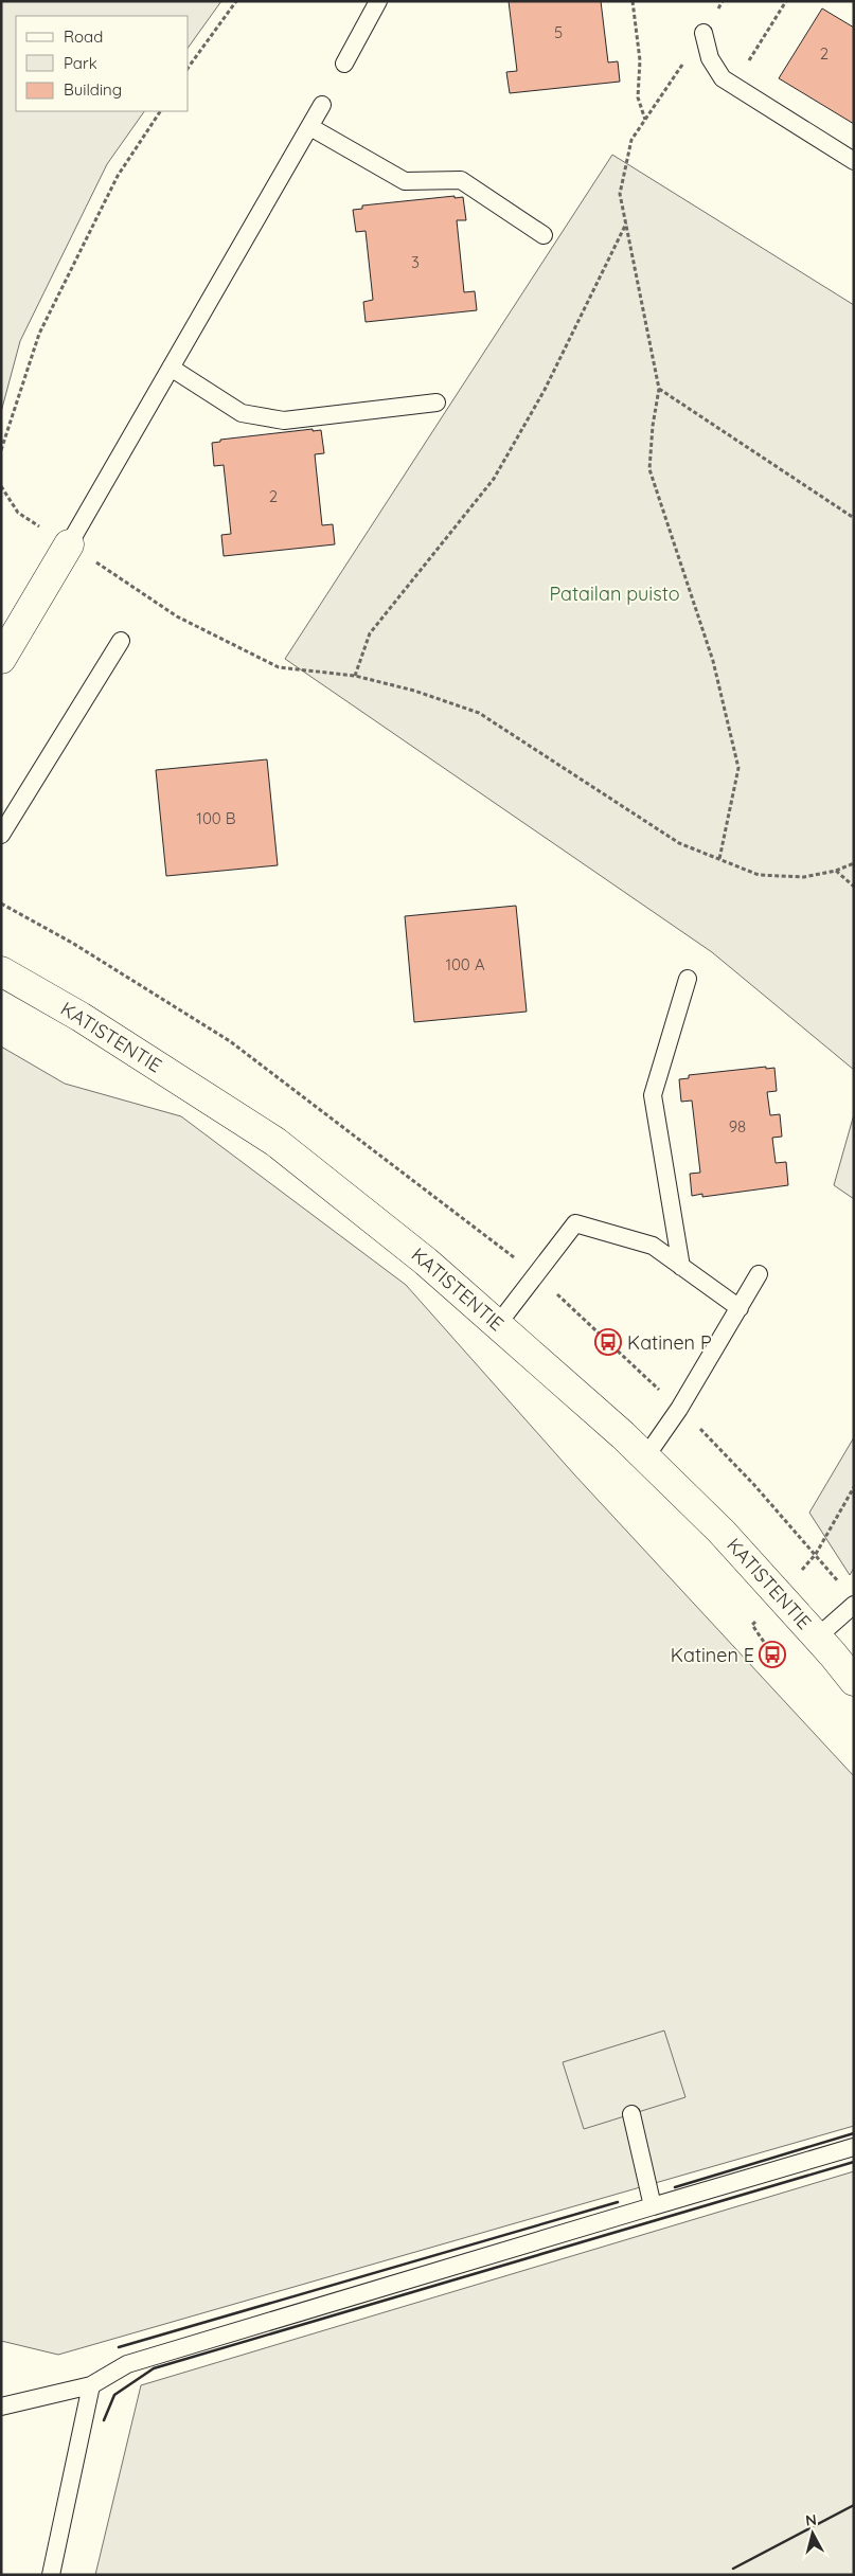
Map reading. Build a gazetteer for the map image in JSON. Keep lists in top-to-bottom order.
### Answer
{
  "streets": {
    "street": ["KATISTENTIE"]
  },
  "parks": ["Patailan puisto"],
  "places": {
    "bus stop": ["Katinen P", "Katinen E"]
  },
  "house_numbers": [
    "5",
    "2",
    "3",
    "2",
    "100 B",
    "100 A",
    "98"
  ],
  "legend": ["Road", "Park", "Building"],
  "north": "top"
}
